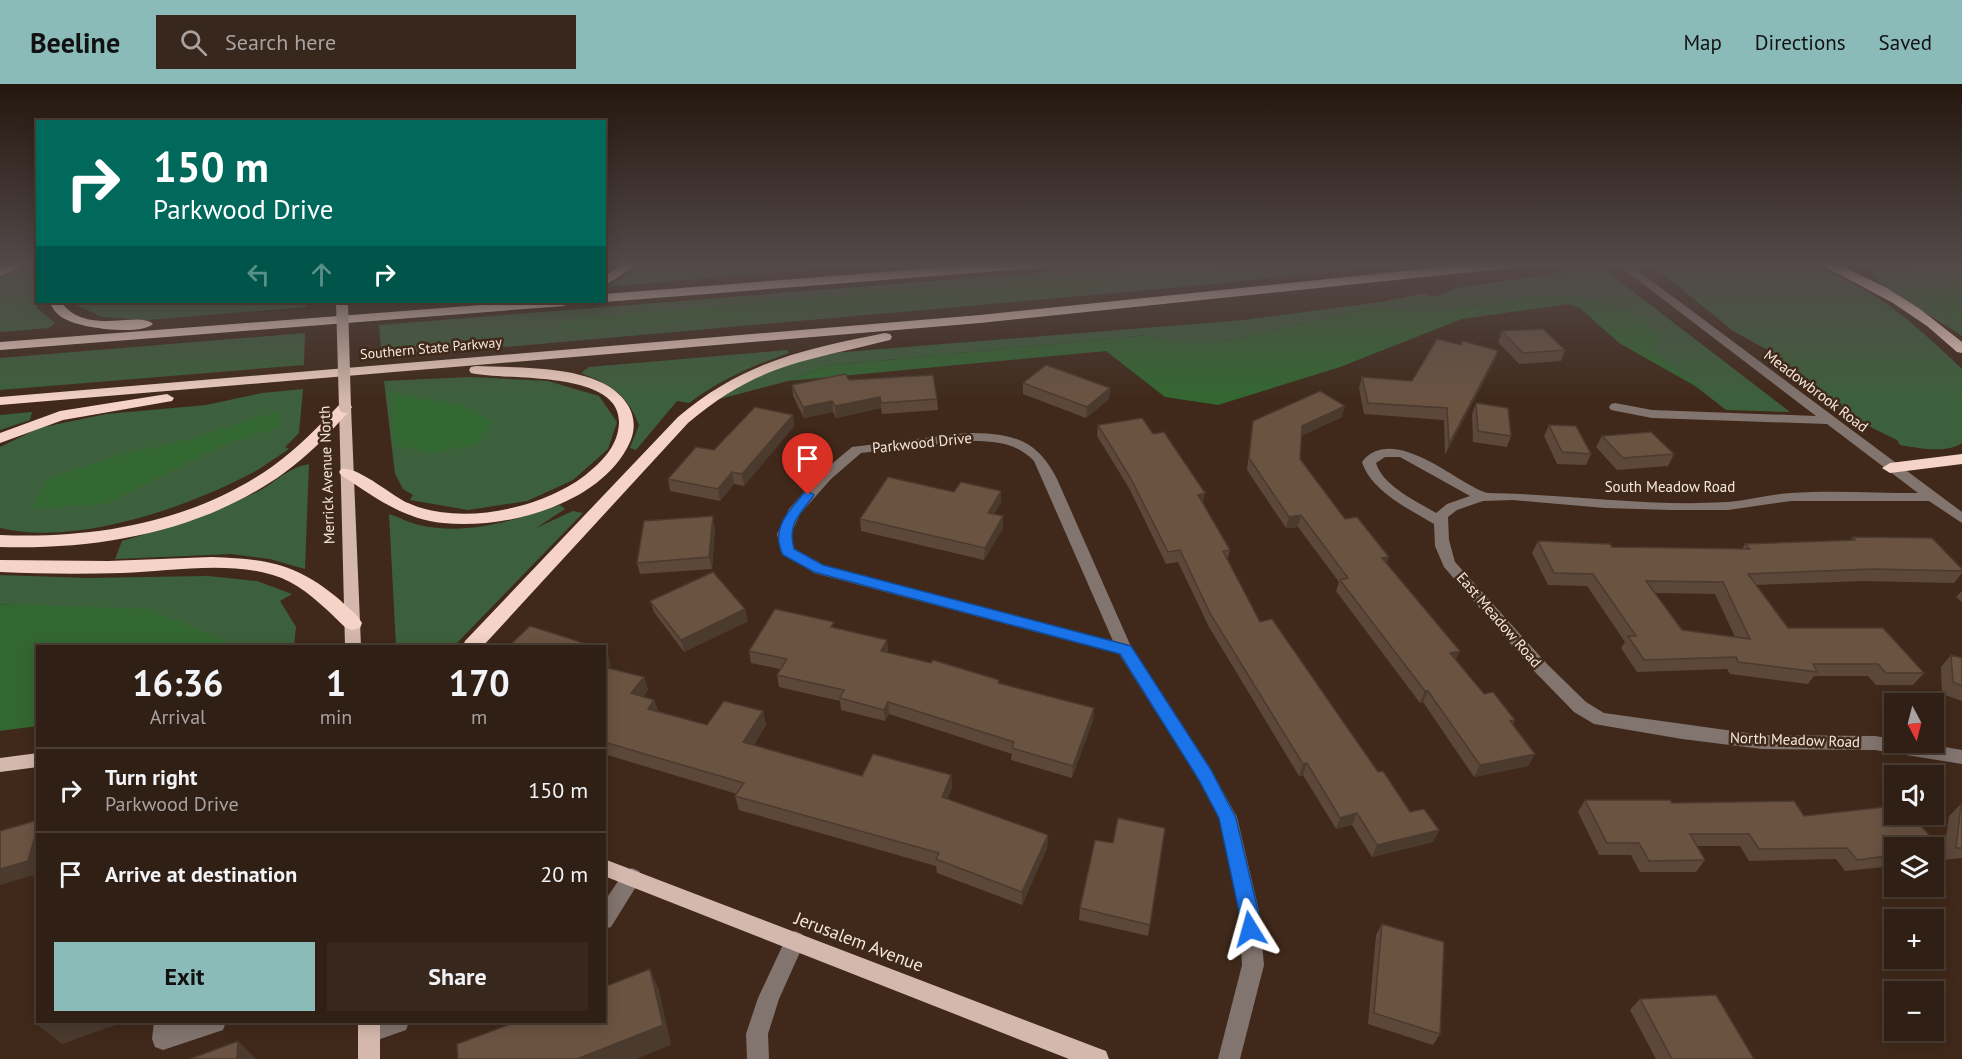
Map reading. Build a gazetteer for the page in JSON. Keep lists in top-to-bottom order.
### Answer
{
  "streets": {
    "highway": ["Southern State Parkway"],
    "main road": ["Merrick Avenue North", "Jerusalem Avenue"],
    "street": [
      "Meadowbrook Road",
      "Parkwood Drive",
      "South Meadow Road",
      "East Meadow Road",
      "North Meadow Road"
    ]
  },
  "crossings": [
    ["Meadowbrook Road", "South Meadow Road"],
    ["East Meadow Road", "North Meadow Road"]
  ],
  "north": "bottom",
  "page": {
    "header": "Beeline",
    "search": "Search here",
    "nav": ["Map", "Directions", "Saved"],
    "turn": ["150 m", "Parkwood Drive"],
    "eta": [
      "16:36",
      "Arrival",
      "1",
      "min",
      "170",
      "m"
    ],
    "map_buttons": ["+", "−"],
    "list": [
      {
        "name": "Turn right",
        "note": "Parkwood Drive",
        "value": "150 m"
      },
      {
        "name": "Arrive at destination",
        "value": "20 m"
      }
    ],
    "buttons": ["Exit", "Share"]
  }
}
